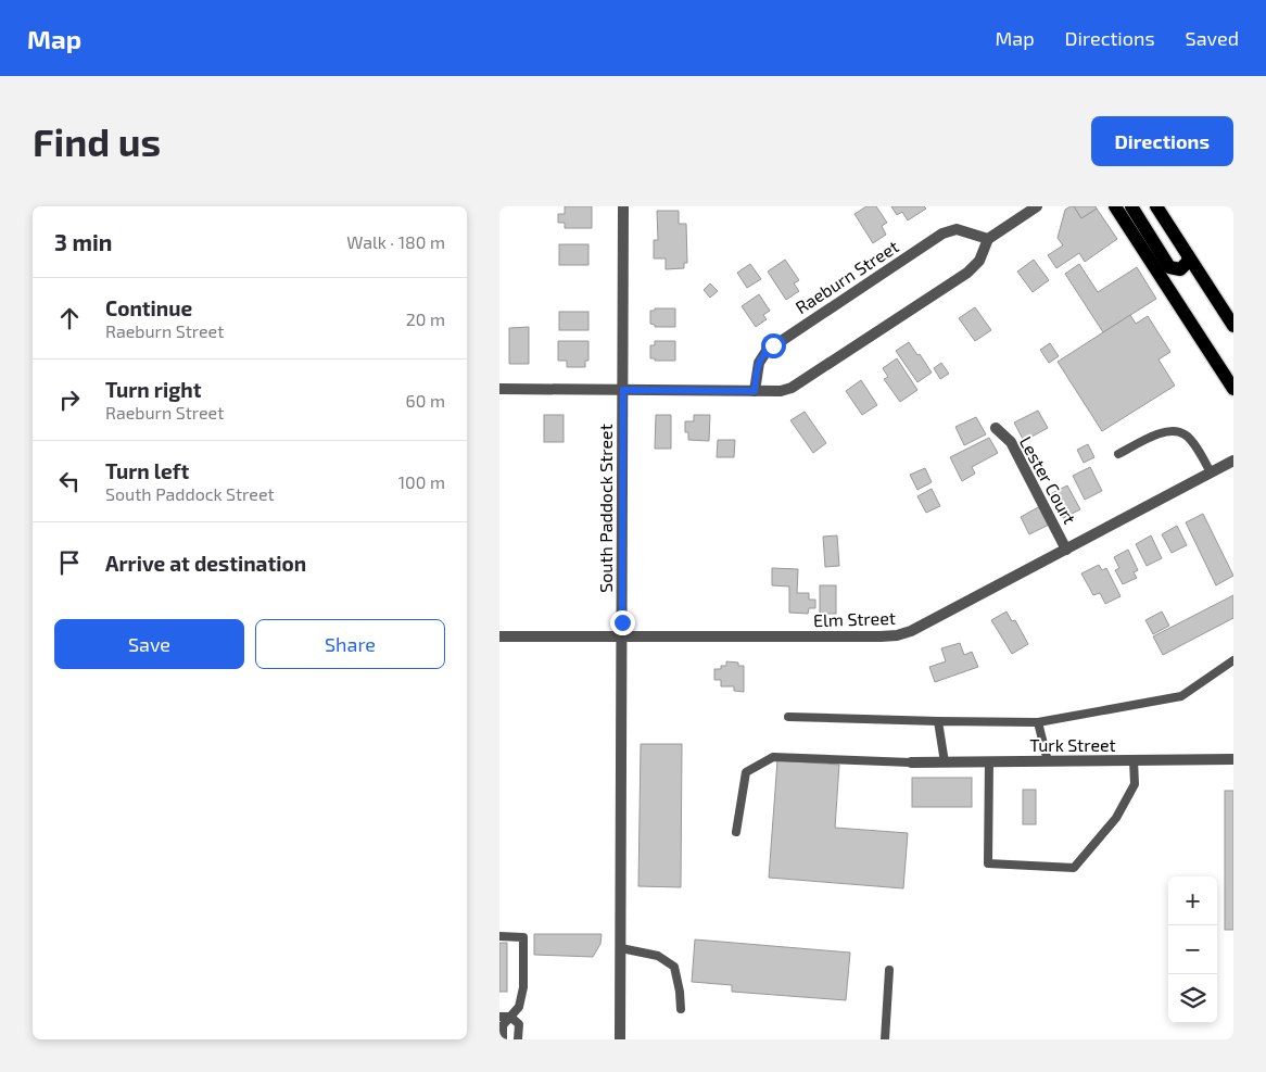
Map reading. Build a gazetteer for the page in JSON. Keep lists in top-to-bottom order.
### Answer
{
  "streets": {
    "street": [
      "Raeburn Street",
      "Lester Court",
      "South Paddock Street",
      "Elm Street",
      "Turk Street"
    ]
  },
  "crossings": [
    ["Lester Court", "Elm Street"],
    ["South Paddock Street", "Elm Street"]
  ],
  "page": {
    "header": "Map",
    "nav": ["Map", "Directions", "Saved"],
    "buttons": [
      "Directions",
      ["Save", "Share"]
    ],
    "title": "Find us",
    "heading": ["3 min", "Walk · 180 m"],
    "list": [
      ["Continue", "Raeburn Street", "20 m"],
      ["Turn right", "Raeburn Street", "60 m"],
      ["Turn left", "South Paddock Street", "100 m"],
      "Arrive at destination"
    ],
    "map_buttons": ["+", "−"]
  }
}
